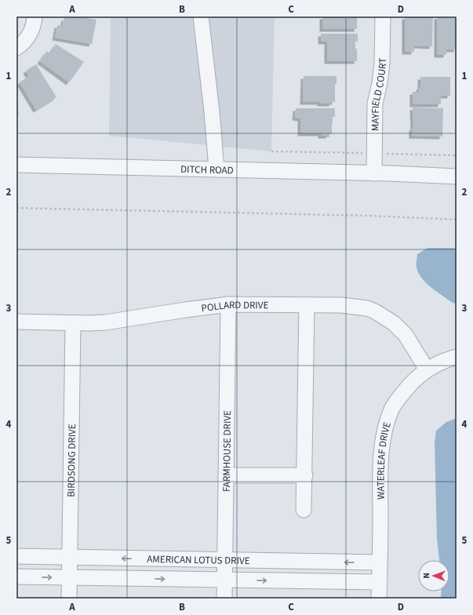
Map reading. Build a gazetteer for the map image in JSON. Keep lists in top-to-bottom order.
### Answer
{
  "streets": {
    "street": [
      "MAYFIELD COURT",
      "DITCH ROAD",
      "POLLARD DRIVE",
      "FARMHOUSE DRIVE",
      "BIRDSONG DRIVE",
      "WATERLEAF DRIVE",
      "AMERICAN LOTUS DRIVE"
    ]
  },
  "crossings": [
    ["MAYFIELD COURT", "DITCH ROAD"],
    ["POLLARD DRIVE", "FARMHOUSE DRIVE"],
    ["POLLARD DRIVE", "BIRDSONG DRIVE"],
    ["POLLARD DRIVE", "WATERLEAF DRIVE"],
    ["FARMHOUSE DRIVE", "AMERICAN LOTUS DRIVE"],
    ["BIRDSONG DRIVE", "AMERICAN LOTUS DRIVE"],
    ["WATERLEAF DRIVE", "AMERICAN LOTUS DRIVE"]
  ],
  "north": "left",
  "grid": {
    "columns": [
      "A",
      "B",
      "C",
      "D"
    ],
    "rows": [
      "1",
      "2",
      "3",
      "4",
      "5"
    ]
  }
}
